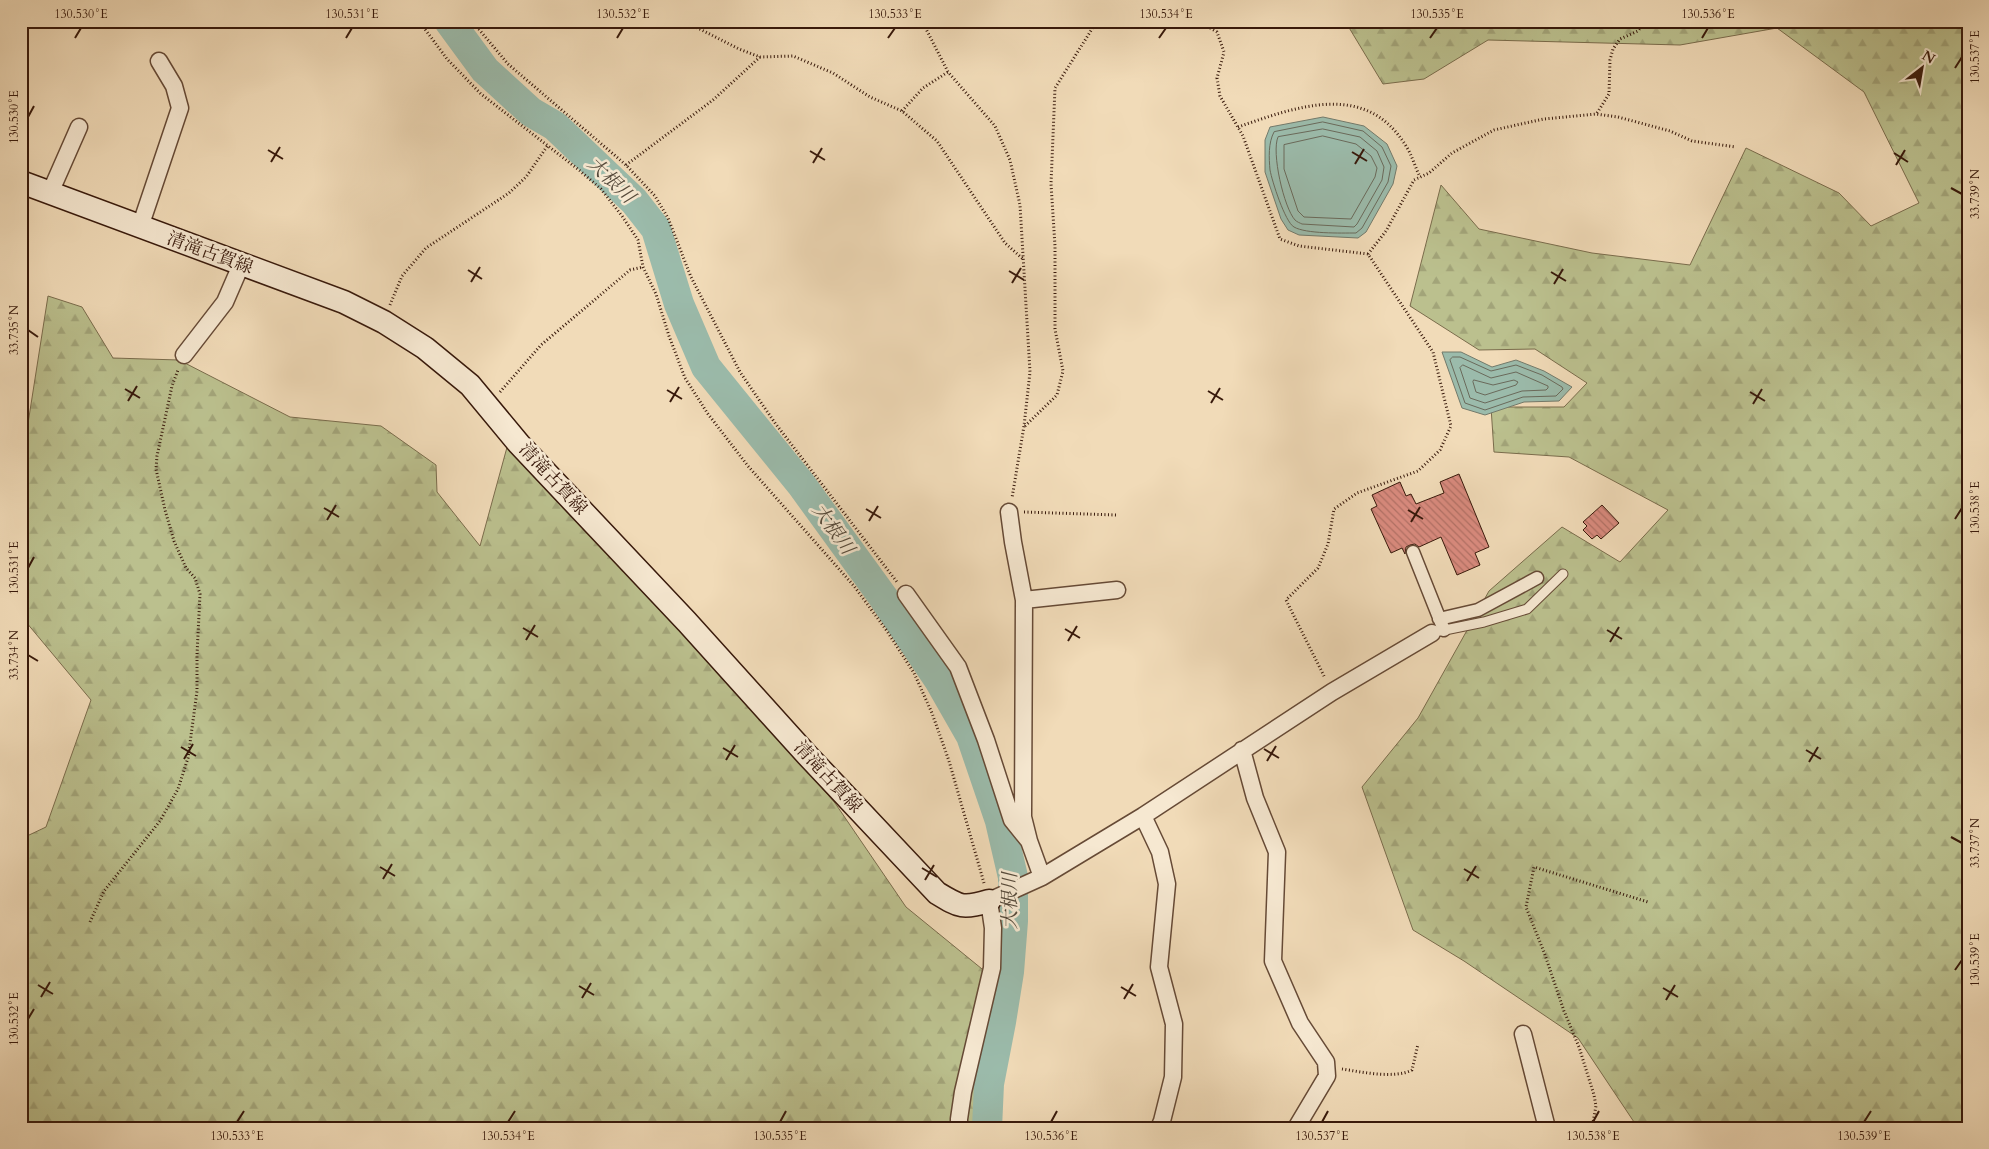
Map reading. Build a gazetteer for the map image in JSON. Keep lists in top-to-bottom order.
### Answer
{
  "streets": {
    "main road": ["清滝古賀線"]
  },
  "water": ["大根川"],
  "north": "top right",
  "coordinates": [
    "130.530°E",
    "130.531°E",
    "130.532°E",
    "130.533°E",
    "130.534°E",
    "130.535°E",
    "130.536°E",
    "130.537°E",
    "33.739°N",
    "33.735°N",
    "130.538°E",
    "33.734°N",
    "33.737°N",
    "130.539°E"
  ]
}
